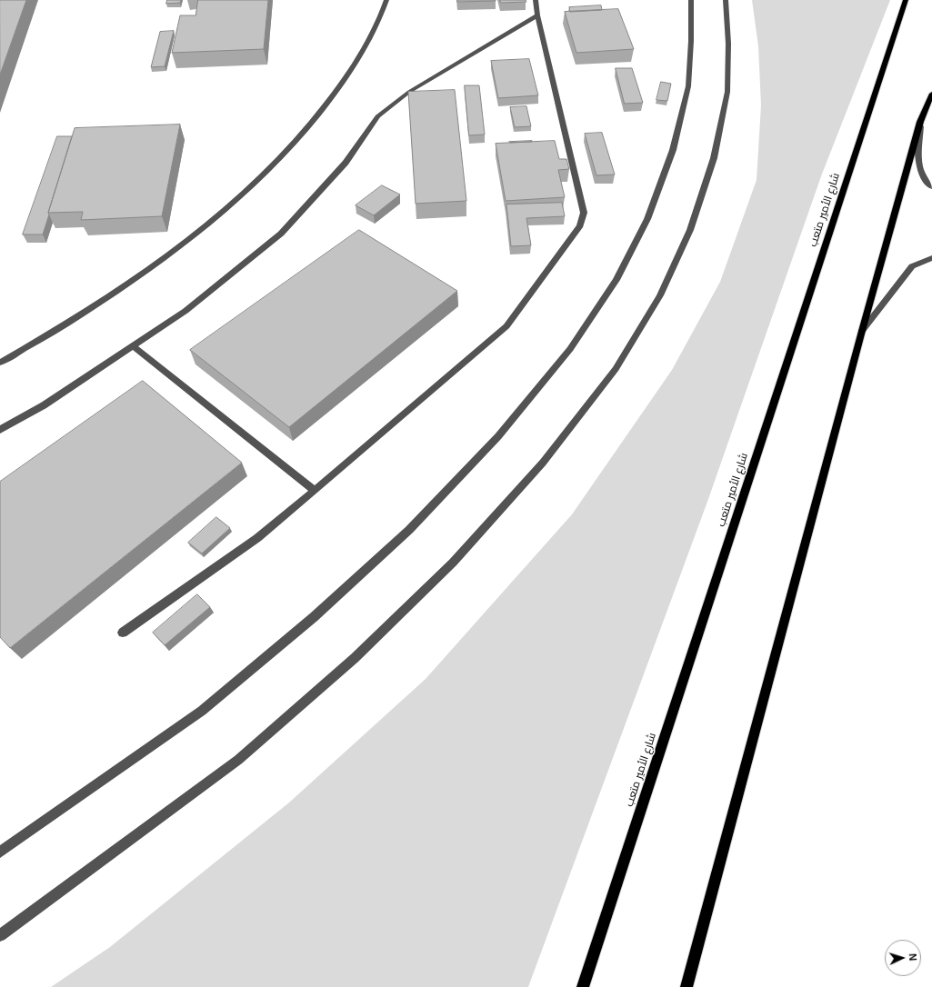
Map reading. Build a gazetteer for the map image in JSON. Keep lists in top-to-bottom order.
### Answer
{
  "streets": {
    "main road": ["شارع الأمير متعب"]
  },
  "north": "right"
}
